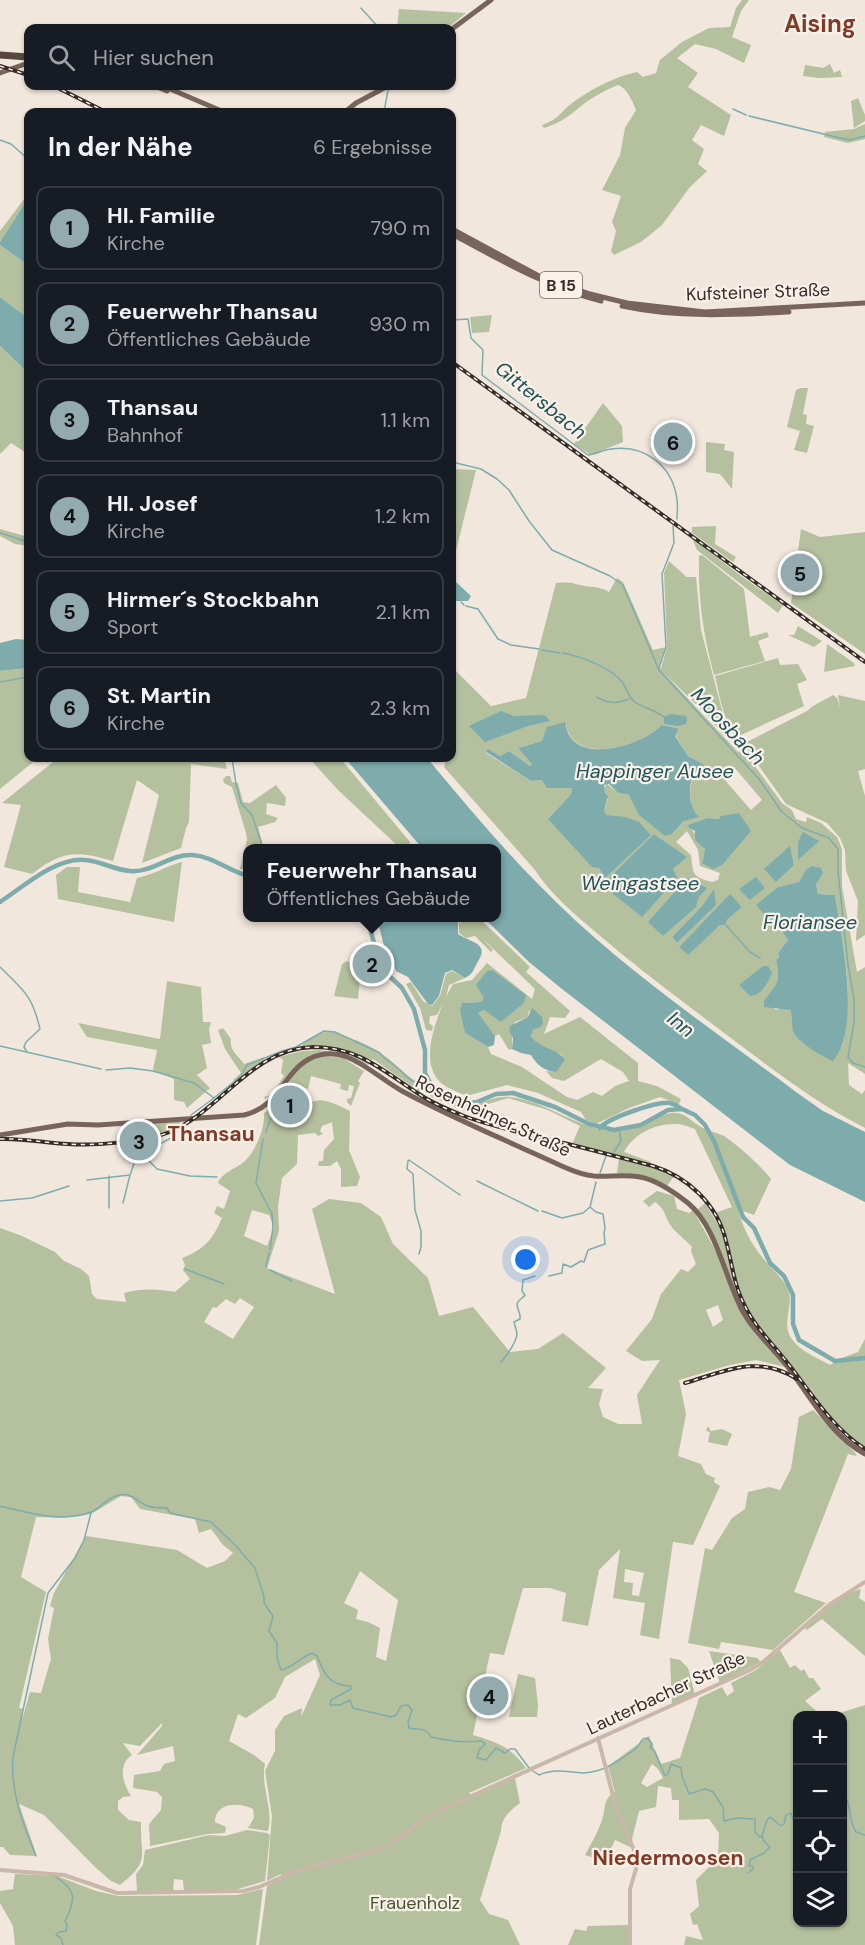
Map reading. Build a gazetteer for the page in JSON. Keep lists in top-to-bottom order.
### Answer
{
  "streets": {
    "main road": ["B 15", "Kufsteiner Straße", "Rosenheimer Straße"],
    "street": ["Lauterbacher Straße"]
  },
  "districts": ["Aising", "Thansau", "Niedermoosen"],
  "water": [
    "Gittersbach",
    "Moosbach",
    "Happinger Ausee",
    "Weingastsee",
    "Floriansee",
    "Inn"
  ],
  "parks": ["Frauenholz"],
  "page": {
    "search": "Hier suchen",
    "heading": ["In der Nähe", "6 Ergebnisse"],
    "list": [
      {
        "mark": "1",
        "name": "Hl. Familie",
        "note": "Kirche",
        "value": "790 m"
      },
      {
        "mark": "2",
        "name": "Feuerwehr Thansau",
        "note": "Öffentliches Gebäude",
        "value": "930 m"
      },
      {
        "mark": "3",
        "name": "Thansau",
        "note": "Bahnhof",
        "value": "1.1 km"
      },
      {
        "mark": "4",
        "name": "Hl. Josef",
        "note": "Kirche",
        "value": "1.2 km"
      },
      {
        "mark": "5",
        "name": "Hirmer´s Stockbahn",
        "note": "Sport",
        "value": "2.1 km"
      },
      {
        "mark": "6",
        "name": "St. Martin",
        "note": "Kirche",
        "value": "2.3 km"
      }
    ],
    "pins": [
      "6",
      "5",
      "2",
      "1",
      "3",
      "4"
    ],
    "popup": ["Feuerwehr Thansau", "Öffentliches Gebäude"],
    "map_buttons": ["+", "−"]
  }
}
